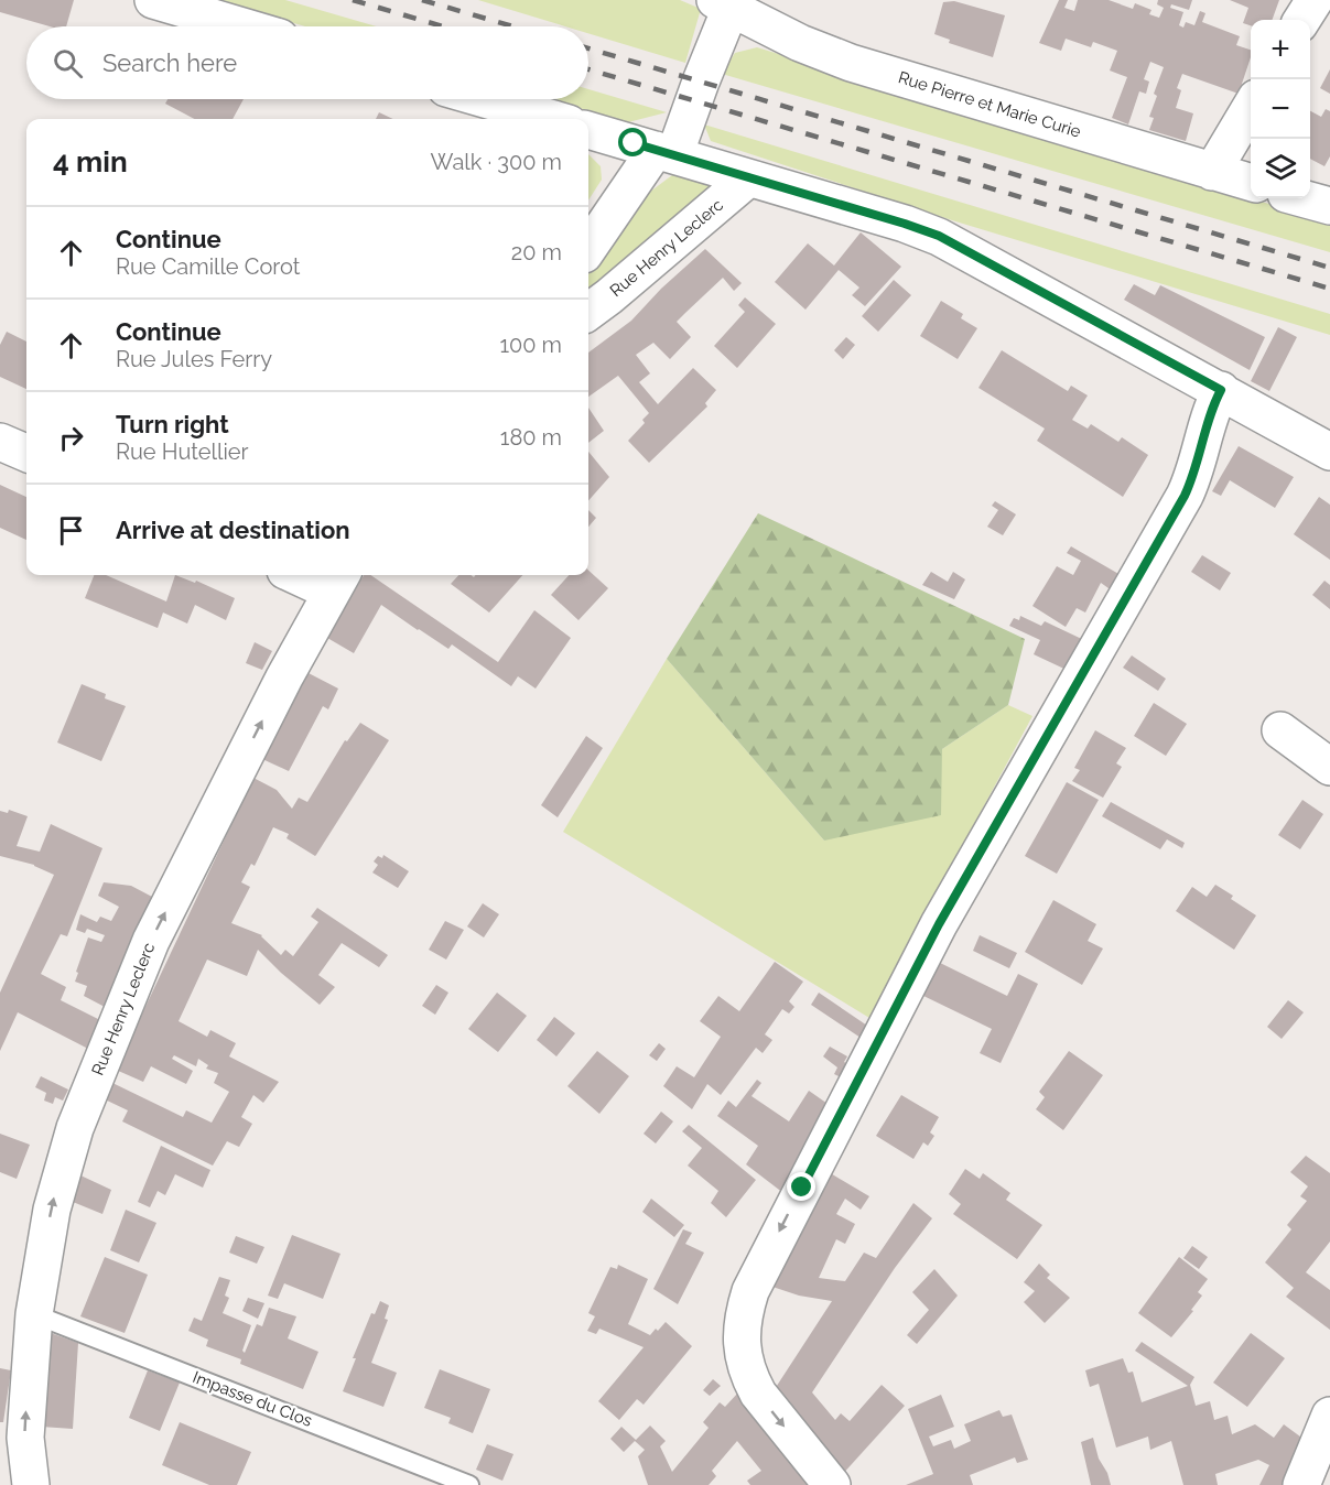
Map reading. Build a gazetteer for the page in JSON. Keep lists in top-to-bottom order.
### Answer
{
  "streets": {
    "street": ["Rue Pierre et Marie Curie", "Rue Henry Leclerc"],
    "lane": ["Impasse du Clos"]
  },
  "crossings": [
    ["Rue Henry Leclerc", "Impasse du Clos"]
  ],
  "one_way": ["Rue Henry Leclerc"],
  "page": {
    "map_buttons": ["+", "−"],
    "search": "Search here",
    "heading": ["4 min", "Walk · 300 m"],
    "list": [
      ["Continue", "Rue Camille Corot", "20 m"],
      ["Continue", "Rue Jules Ferry", "100 m"],
      ["Turn right", "Rue Hutellier", "180 m"],
      "Arrive at destination"
    ]
  }
}
